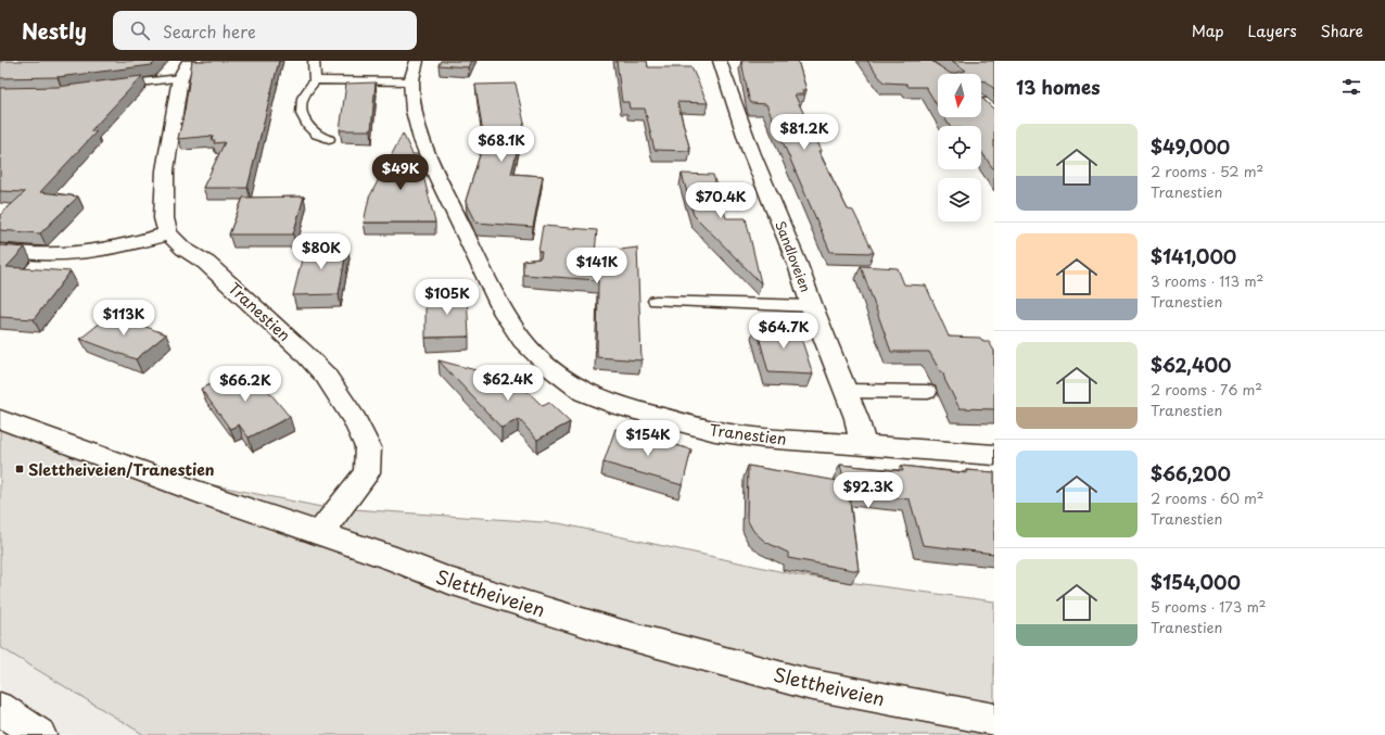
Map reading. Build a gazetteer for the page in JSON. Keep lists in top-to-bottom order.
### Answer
{
  "streets": {
    "street": ["Sandloveien", "Tranestien", "Slettheiveien"]
  },
  "crossings": [
    ["Sandloveien", "Tranestien"],
    ["Tranestien", "Slettheiveien"]
  ],
  "places": {
    "transit": ["Slettheiveien/Tranestien"]
  },
  "north": "bottom",
  "page": {
    "header": "Nestly",
    "search": "Search here",
    "nav": ["Map", "Layers", "Share"],
    "heading": "13 homes",
    "list": [
      {
        "name": "$49,000",
        "note": "2 rooms · 52 m² · Tranestien"
      },
      {
        "name": "$141,000",
        "note": "3 rooms · 113 m² · Tranestien"
      },
      {
        "name": "$62,400",
        "note": "2 rooms · 76 m² · Tranestien"
      },
      {
        "name": "$66,200",
        "note": "2 rooms · 60 m² · Tranestien"
      },
      {
        "name": "$154,000",
        "note": "5 rooms · 173 m² · Tranestien"
      }
    ],
    "price": [
      "$81.2K",
      "$68.1K",
      "$49K",
      "$70.4K",
      "$80K",
      "$141K",
      "$105K",
      "$113K",
      "$64.7K",
      "$62.4K",
      "$66.2K",
      "$154K",
      "$92.3K"
    ]
  }
}
